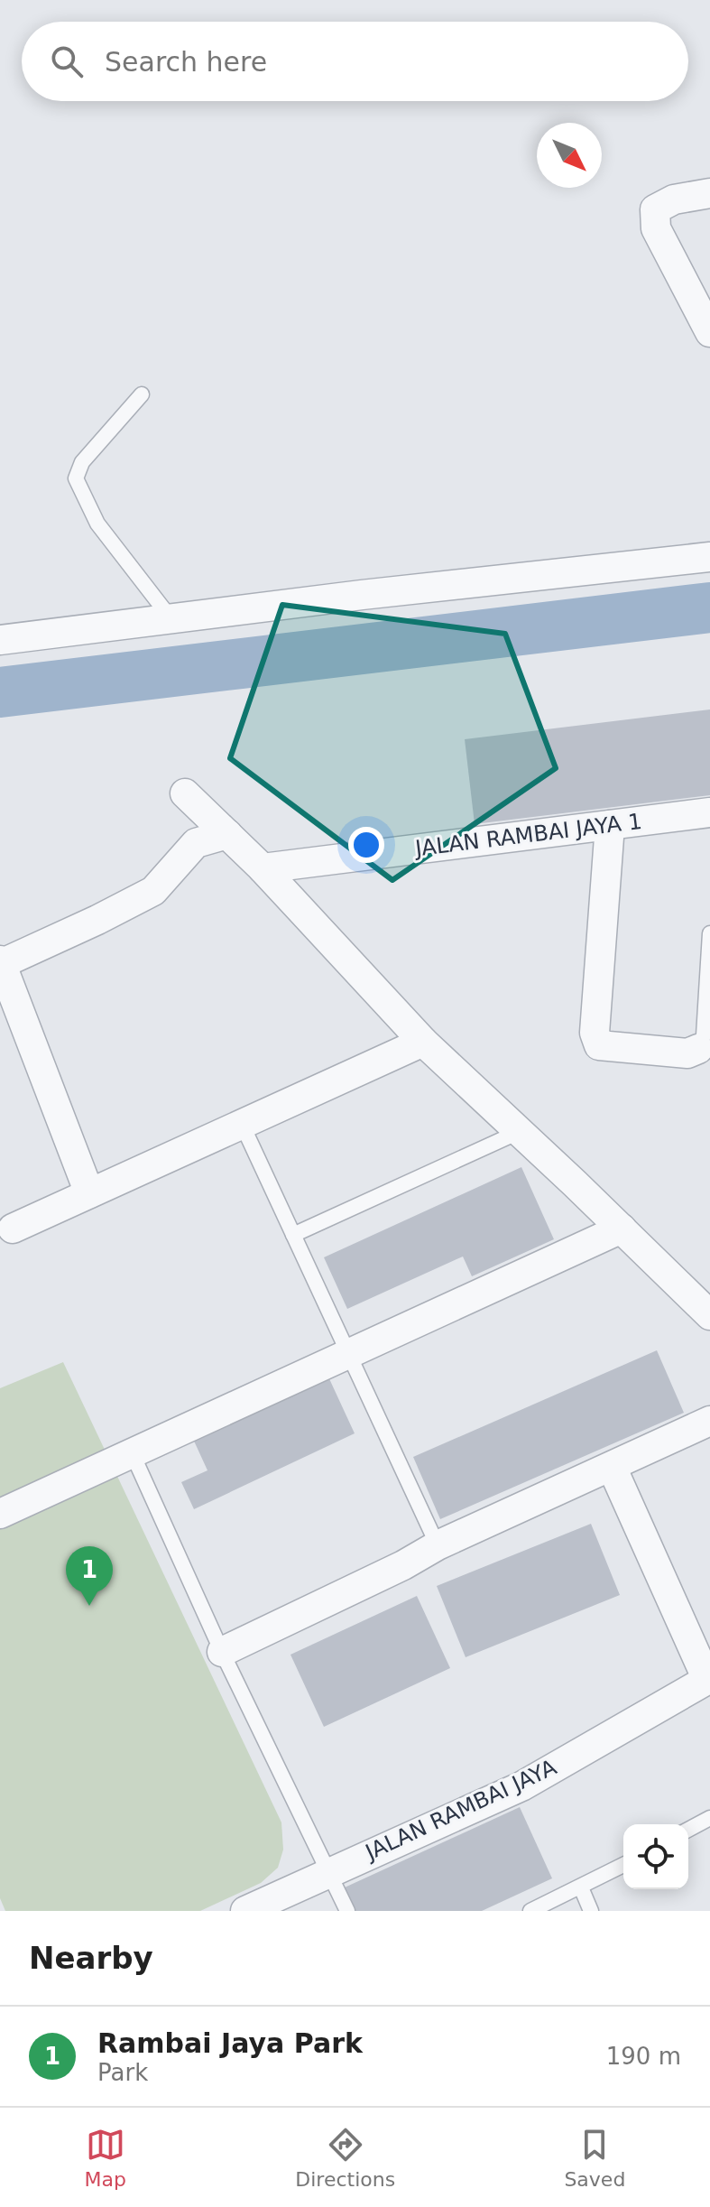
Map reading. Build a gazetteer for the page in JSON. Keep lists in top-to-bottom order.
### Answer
{
  "streets": {
    "street": ["JALAN RAMBAI JAYA 1", "JALAN RAMBAI JAYA"]
  },
  "north": "bottom right",
  "page": {
    "search": "Search here",
    "pins": "1",
    "heading": "Nearby",
    "list": [
      {
        "mark": "1",
        "name": "Rambai Jaya Park",
        "note": "Park",
        "value": "190 m"
      }
    ],
    "nav": ["Map", "Directions", "Saved"]
  }
}
